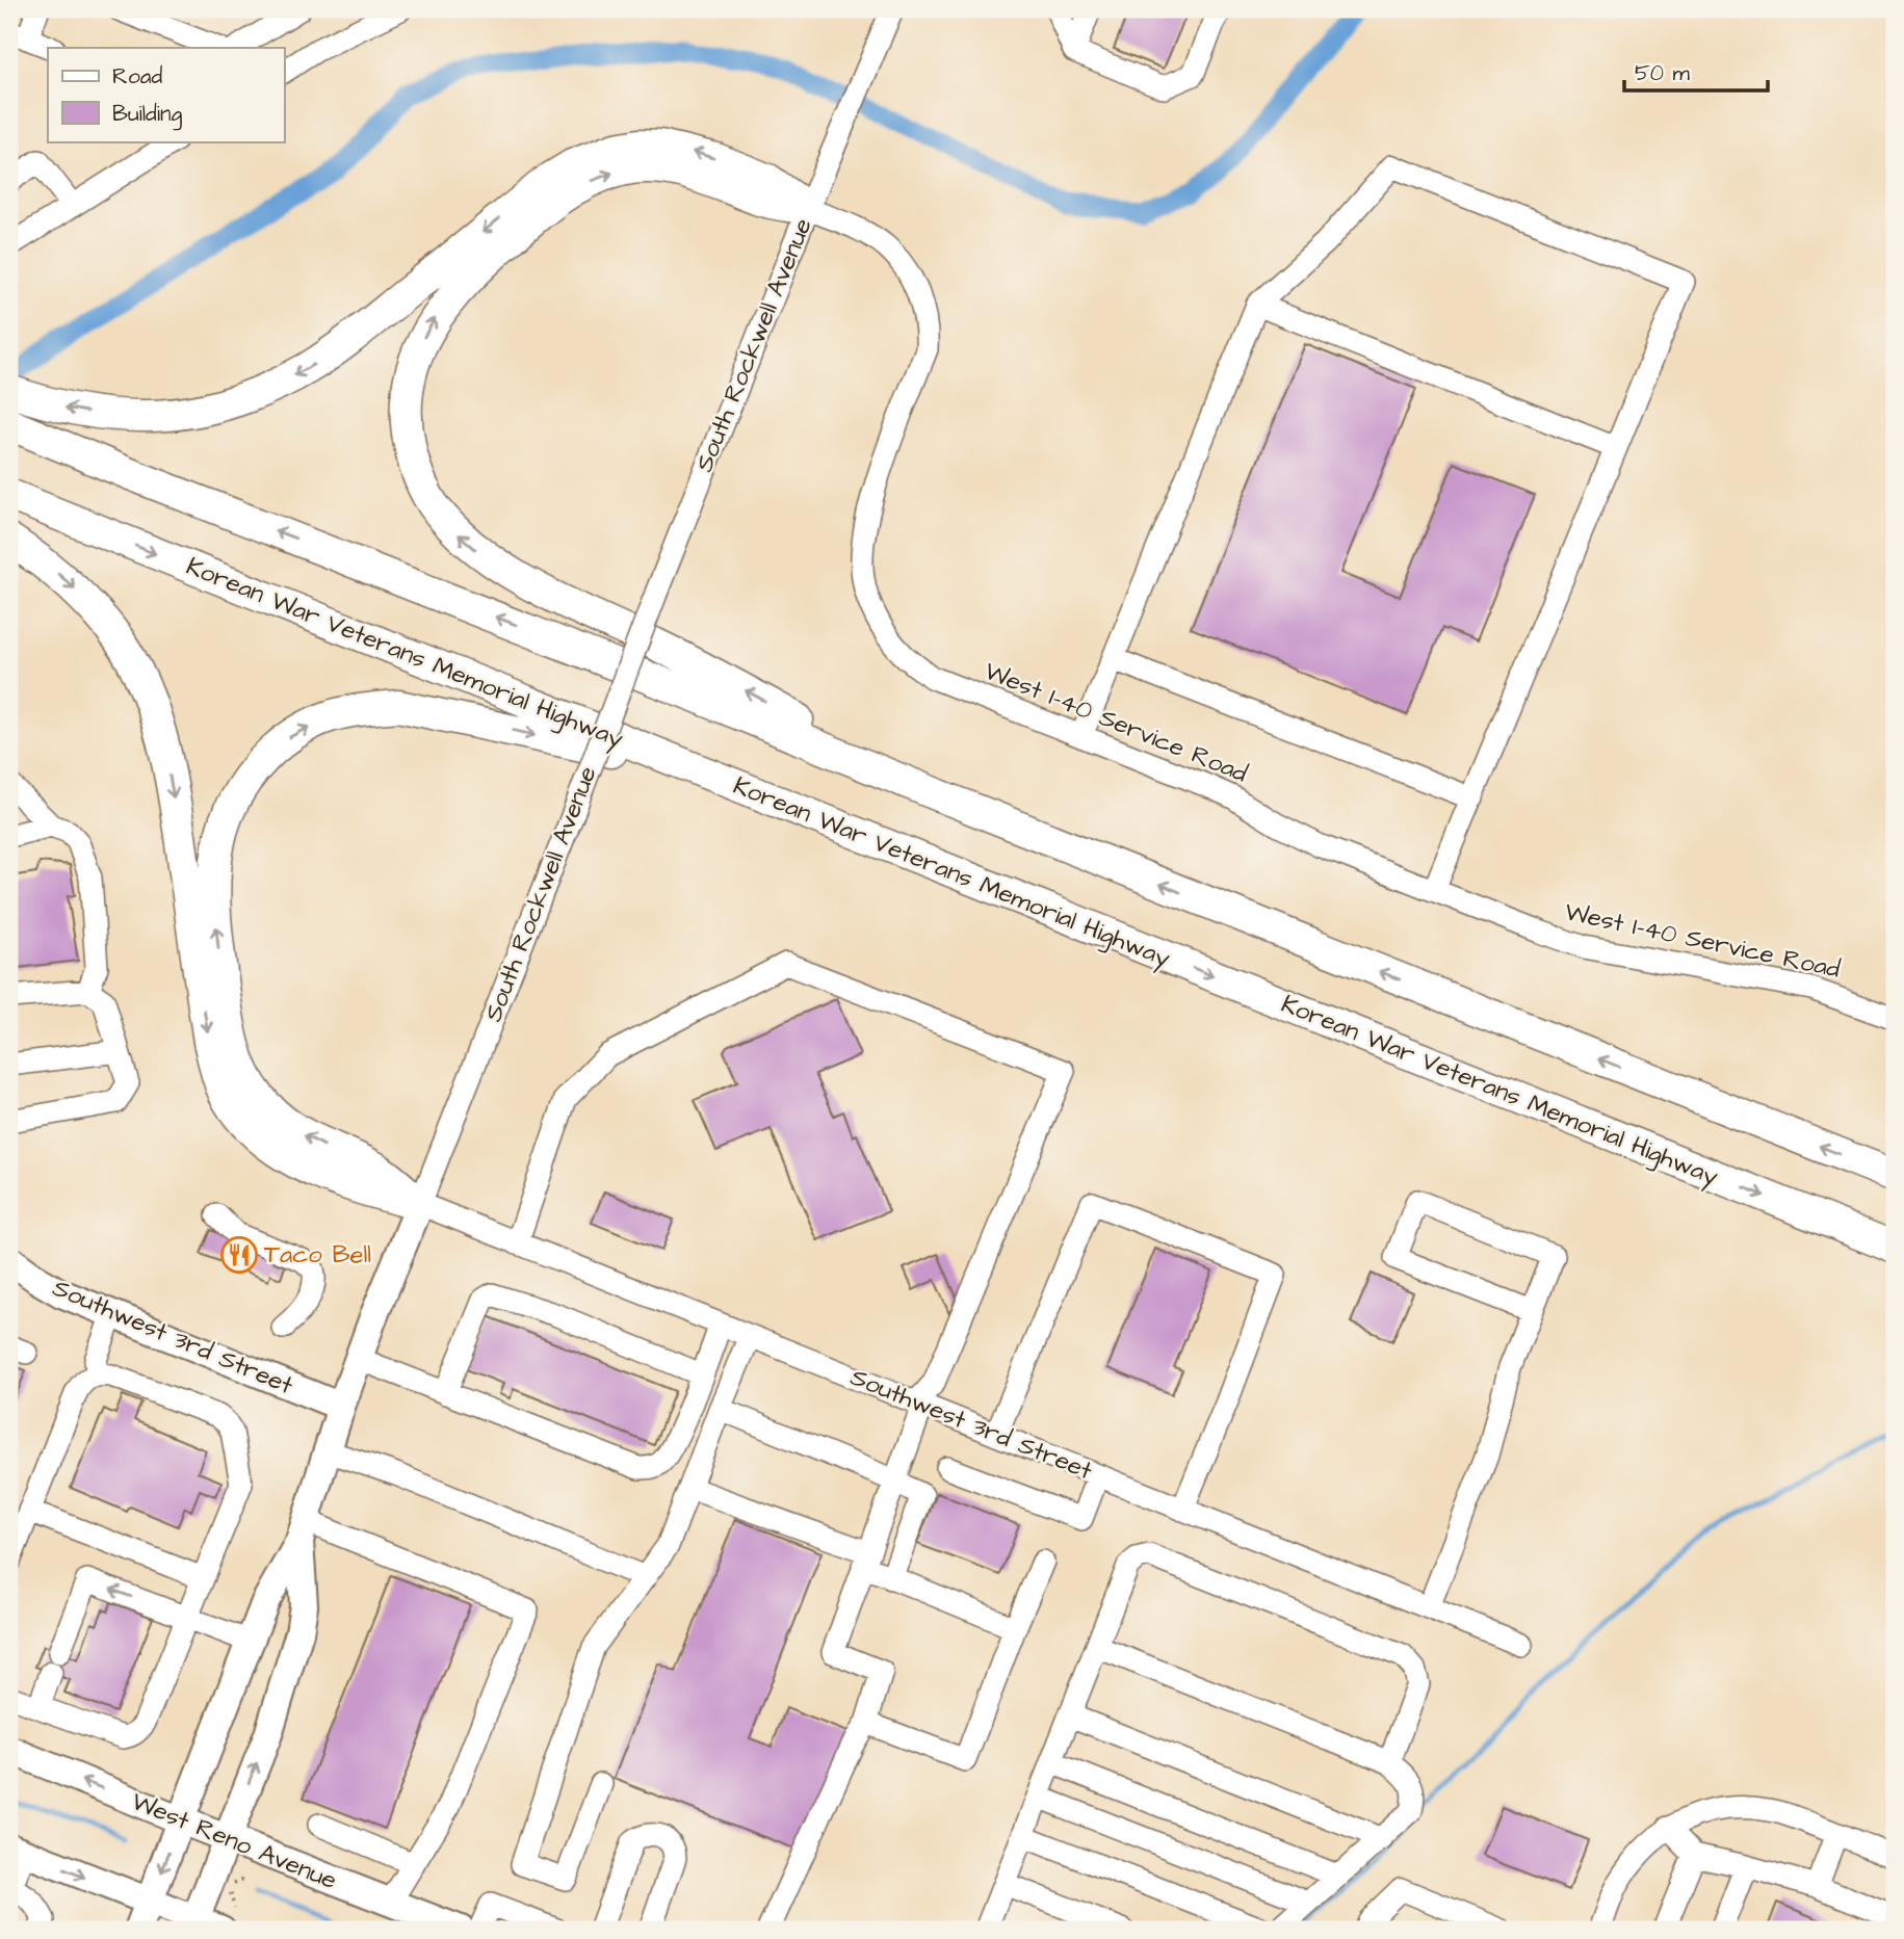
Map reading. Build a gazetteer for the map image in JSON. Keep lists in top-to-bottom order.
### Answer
{
  "streets": {
    "highway": ["Korean War Veterans Memorial Highway"],
    "main road": ["South Rockwell Avenue", "Southwest 3rd Street", "West Reno Avenue"],
    "street": ["West I-40 Service Road"]
  },
  "crossings": [
    ["South Rockwell Avenue", "West I-40 Service Road"],
    ["South Rockwell Avenue", "Southwest 3rd Street"]
  ],
  "places": {
    "restaurant": ["Taco Bell"]
  },
  "legend": ["Road", "Building"],
  "scale_bar": "50 m"
}
